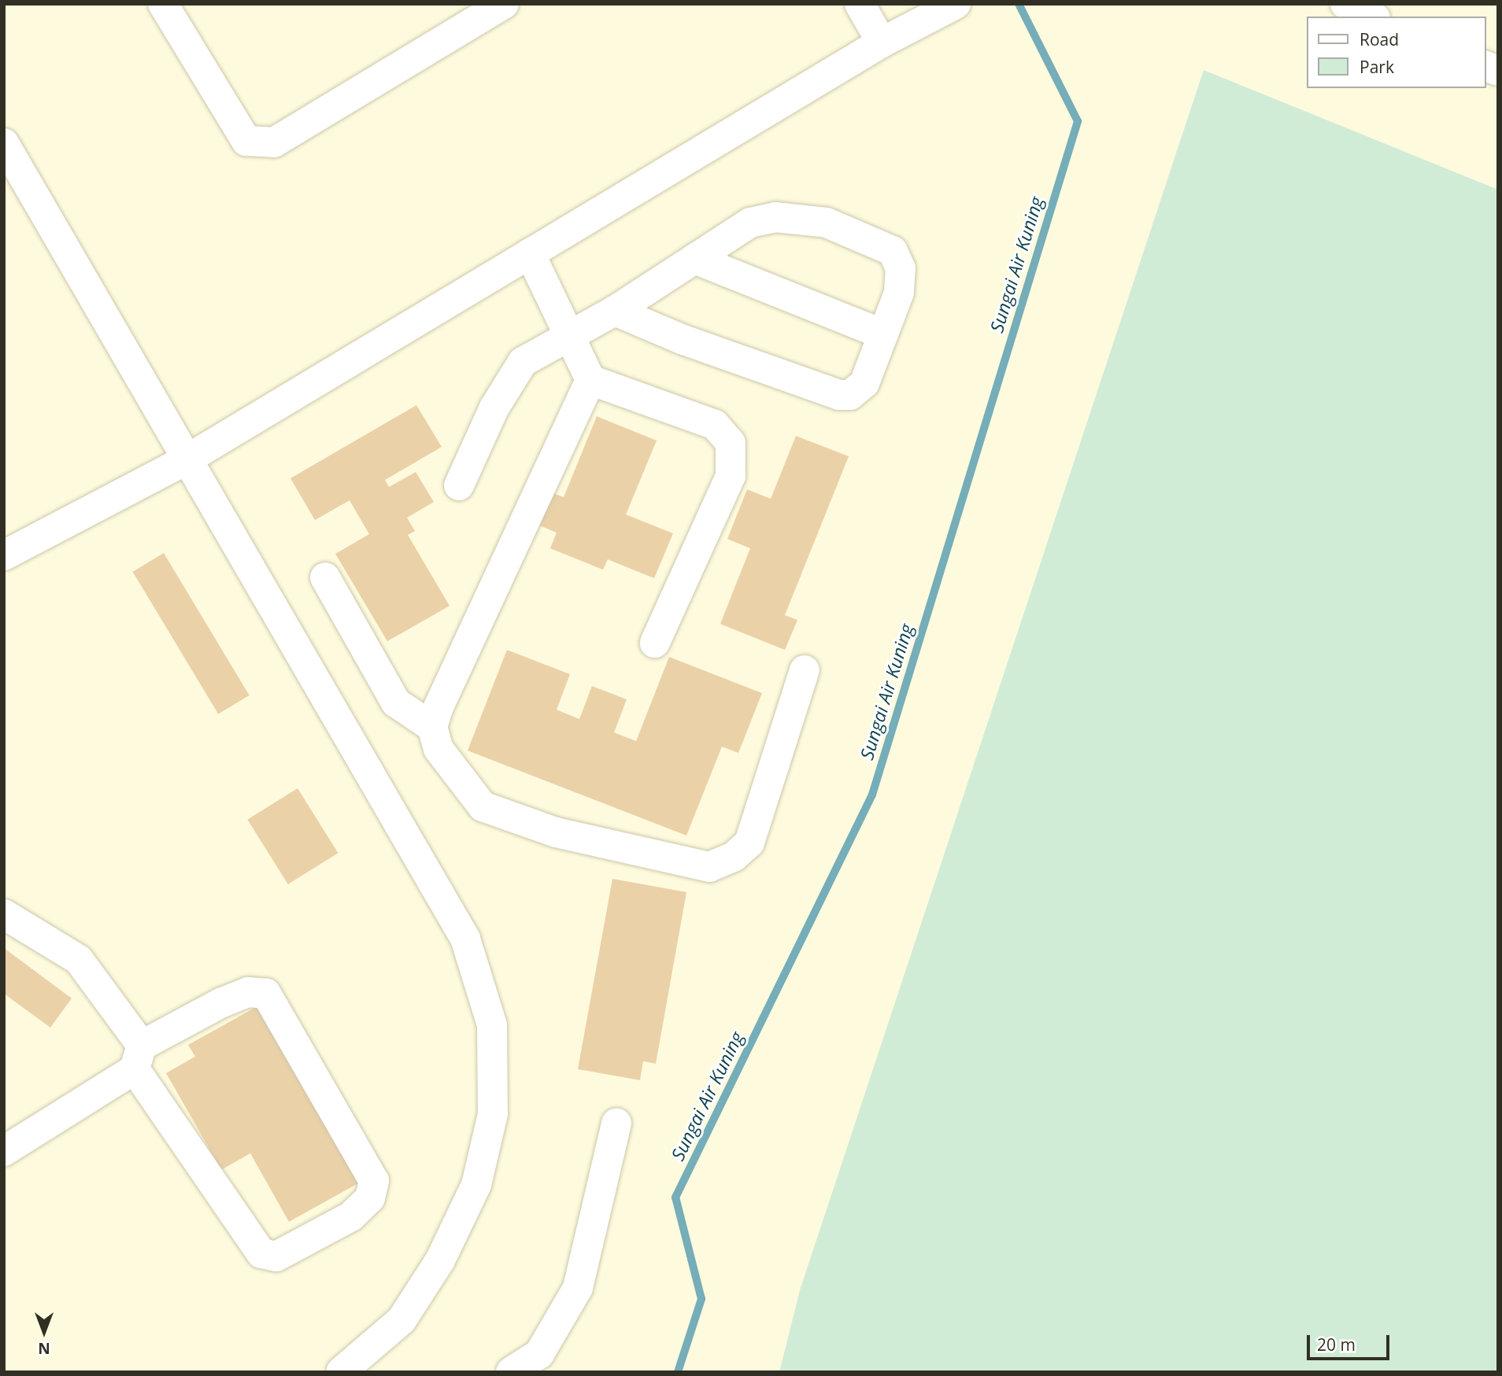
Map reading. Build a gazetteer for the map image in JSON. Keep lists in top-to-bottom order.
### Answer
{
  "water": ["Sungai Air Kuning"],
  "legend": ["Road", "Park"],
  "scale_bar": "20 m",
  "north": "bottom"
}
